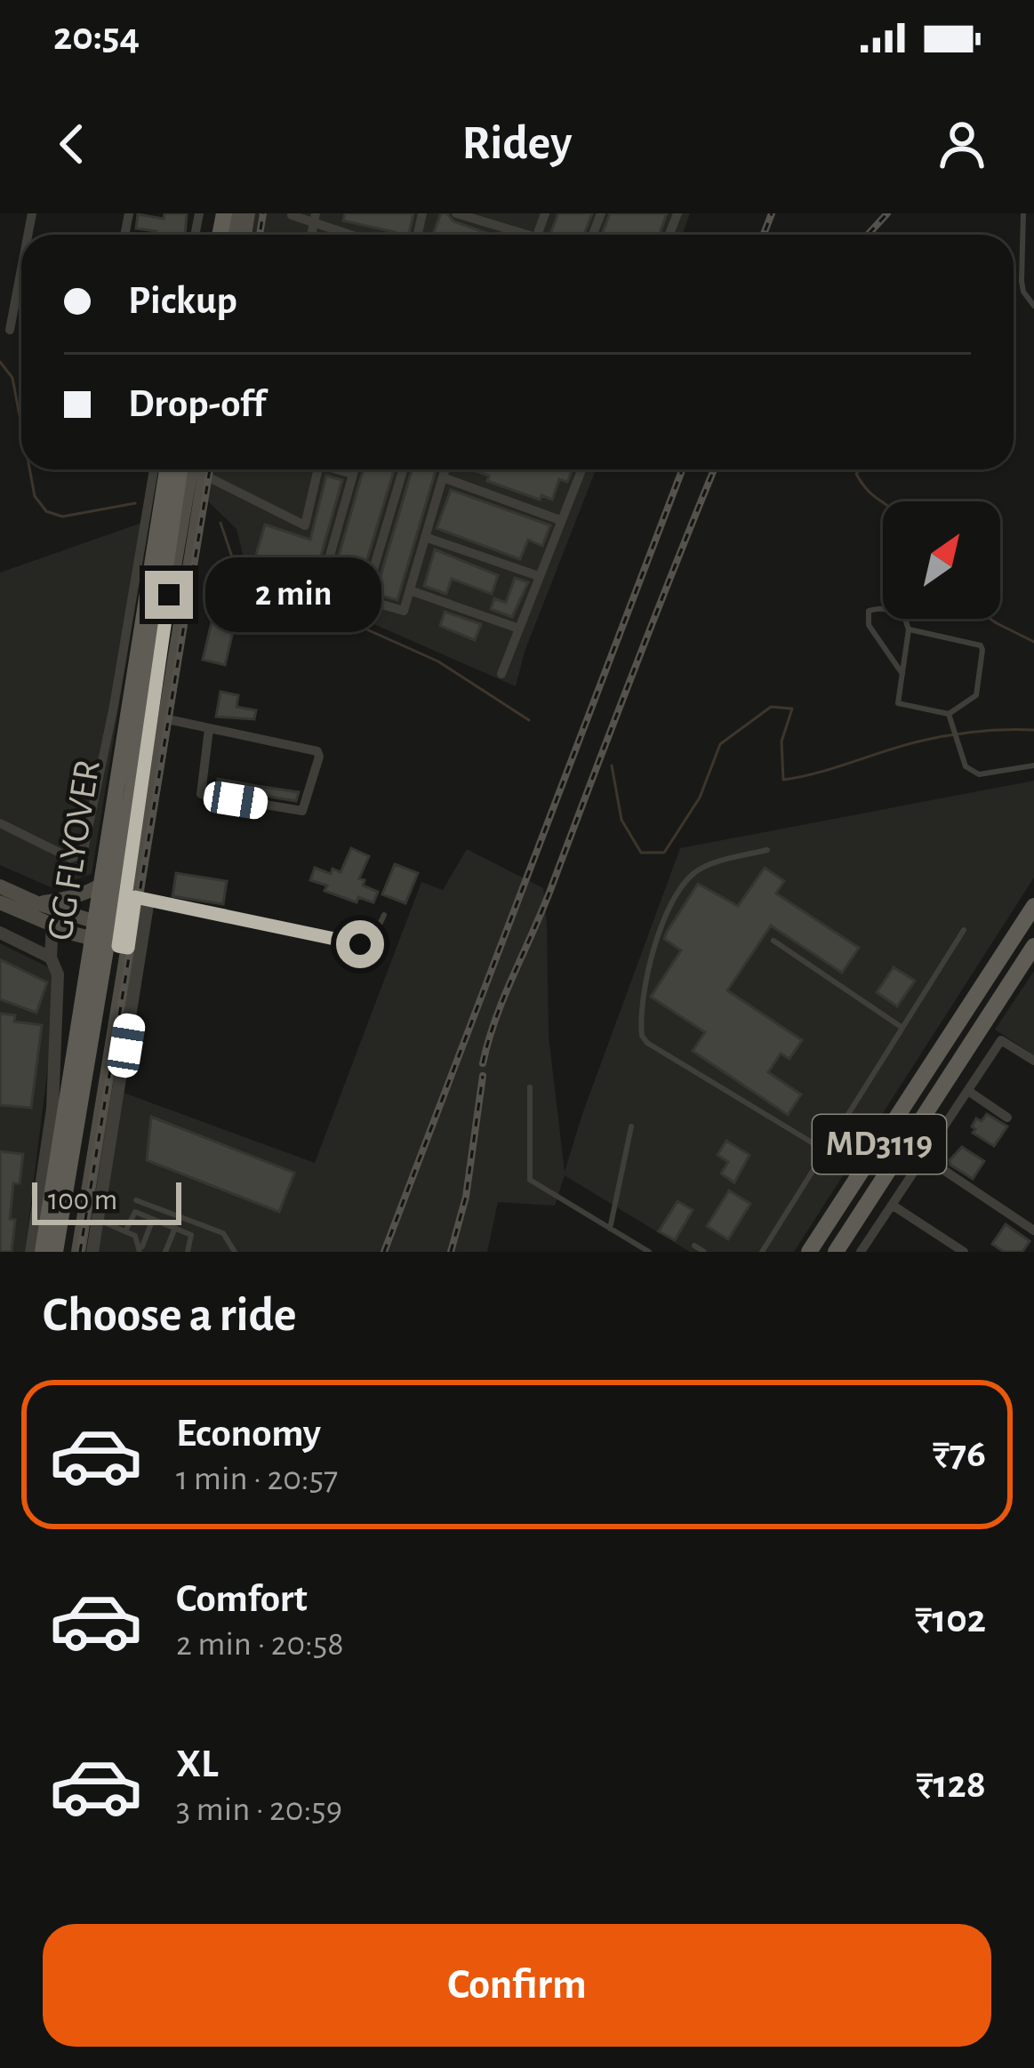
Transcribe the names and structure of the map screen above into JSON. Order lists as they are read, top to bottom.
{
  "streets": {
    "main road": ["GG FLYOVER", "MD3119"]
  },
  "scale_bar": "100 m",
  "north": "top right",
  "page": {
    "status": "20:54",
    "header": "Ridey",
    "banner": ["Pickup", "Drop-off"],
    "bubble": "2 min",
    "scale": "100 m",
    "heading": "Choose a ride",
    "list": [
      {
        "name": "Economy",
        "note": "1 min · 20:57",
        "value": "₹76"
      },
      {
        "name": "Comfort",
        "note": "2 min · 20:58",
        "value": "₹102"
      },
      {
        "name": "XL",
        "note": "3 min · 20:59",
        "value": "₹128"
      }
    ],
    "buttons": "Confirm"
  }
}
